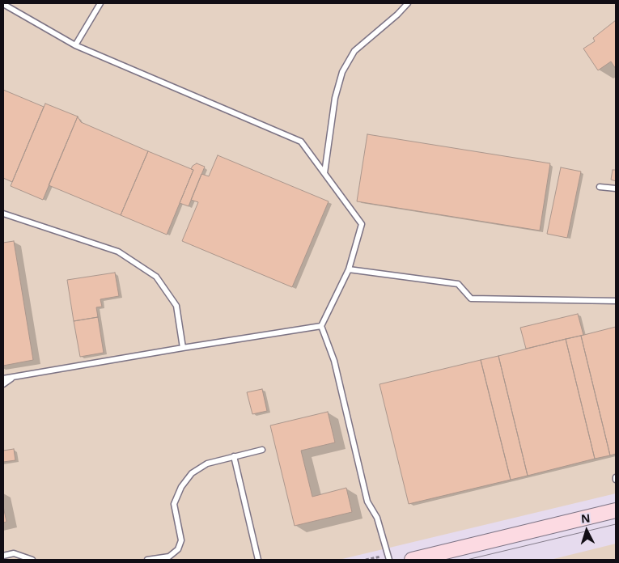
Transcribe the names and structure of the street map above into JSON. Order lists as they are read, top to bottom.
{
  "north": "top"
}
